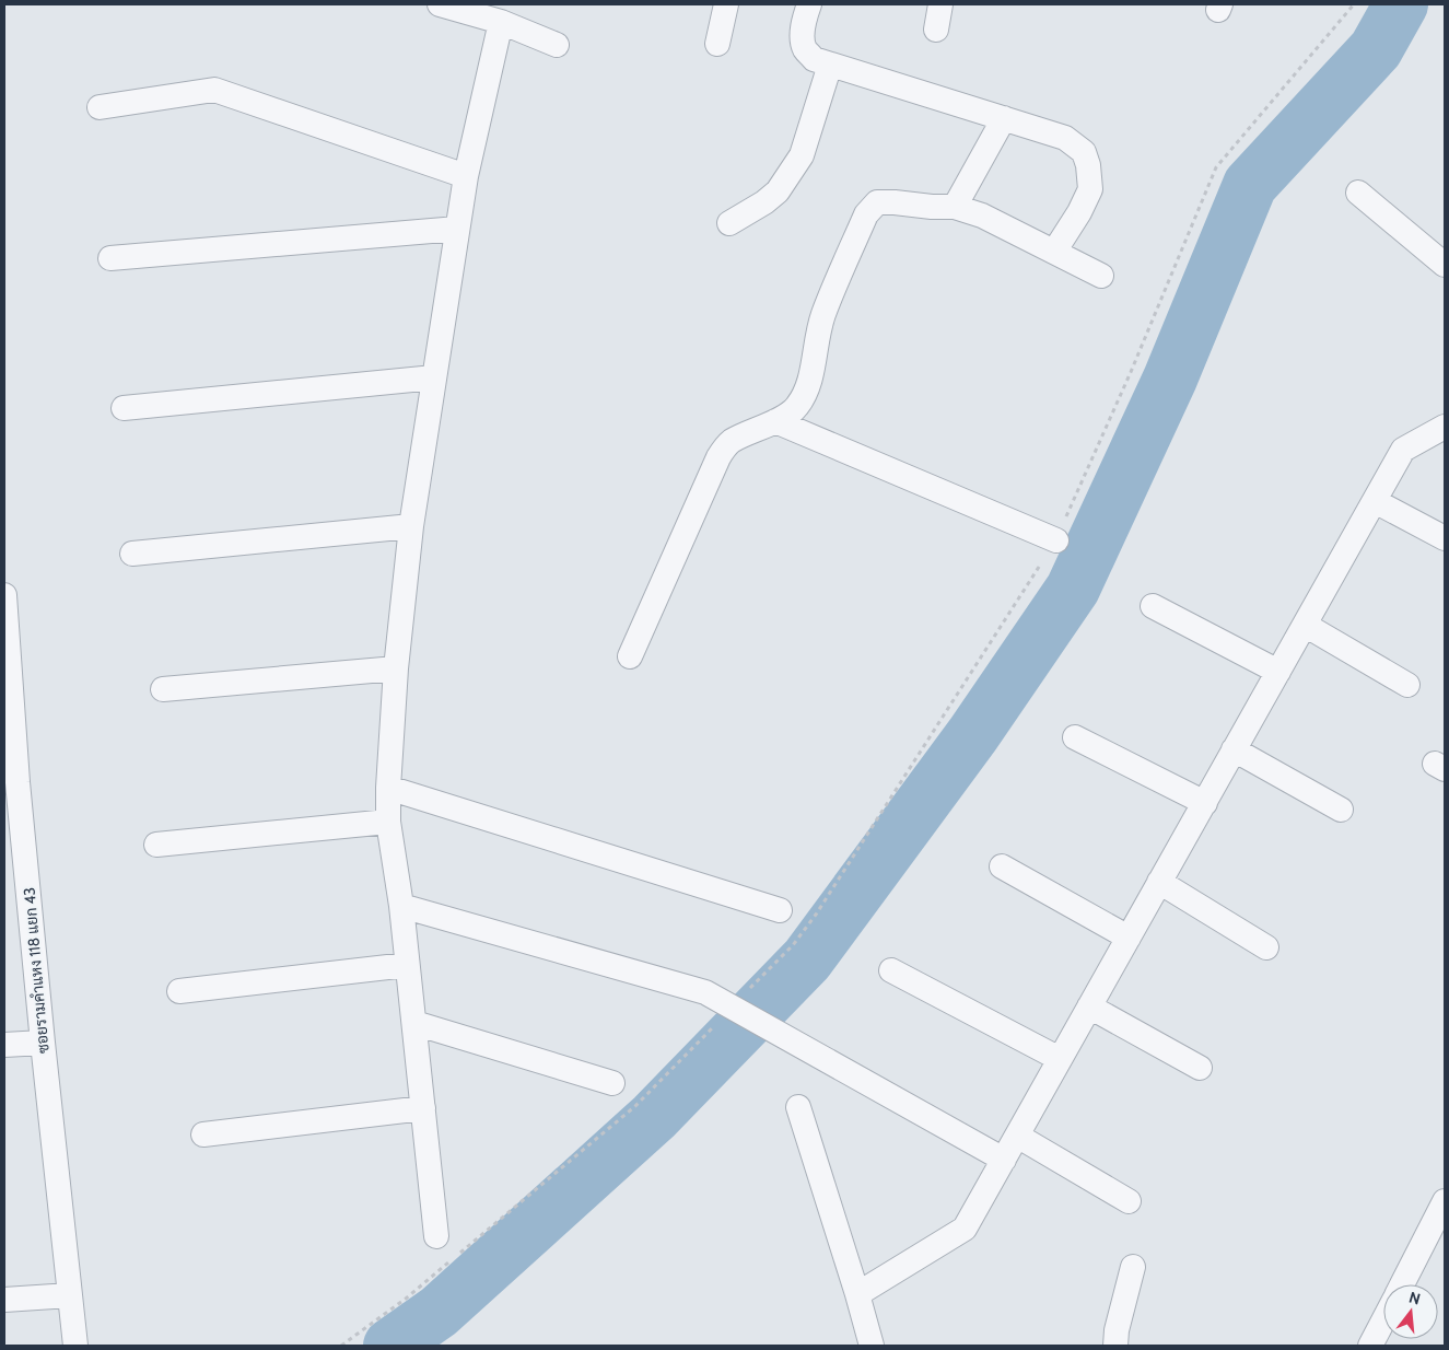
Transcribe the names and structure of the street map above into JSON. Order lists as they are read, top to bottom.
{
  "streets": {
    "street": ["ซอยรามคำแหง 118 แยก 43"]
  },
  "north": "top"
}
